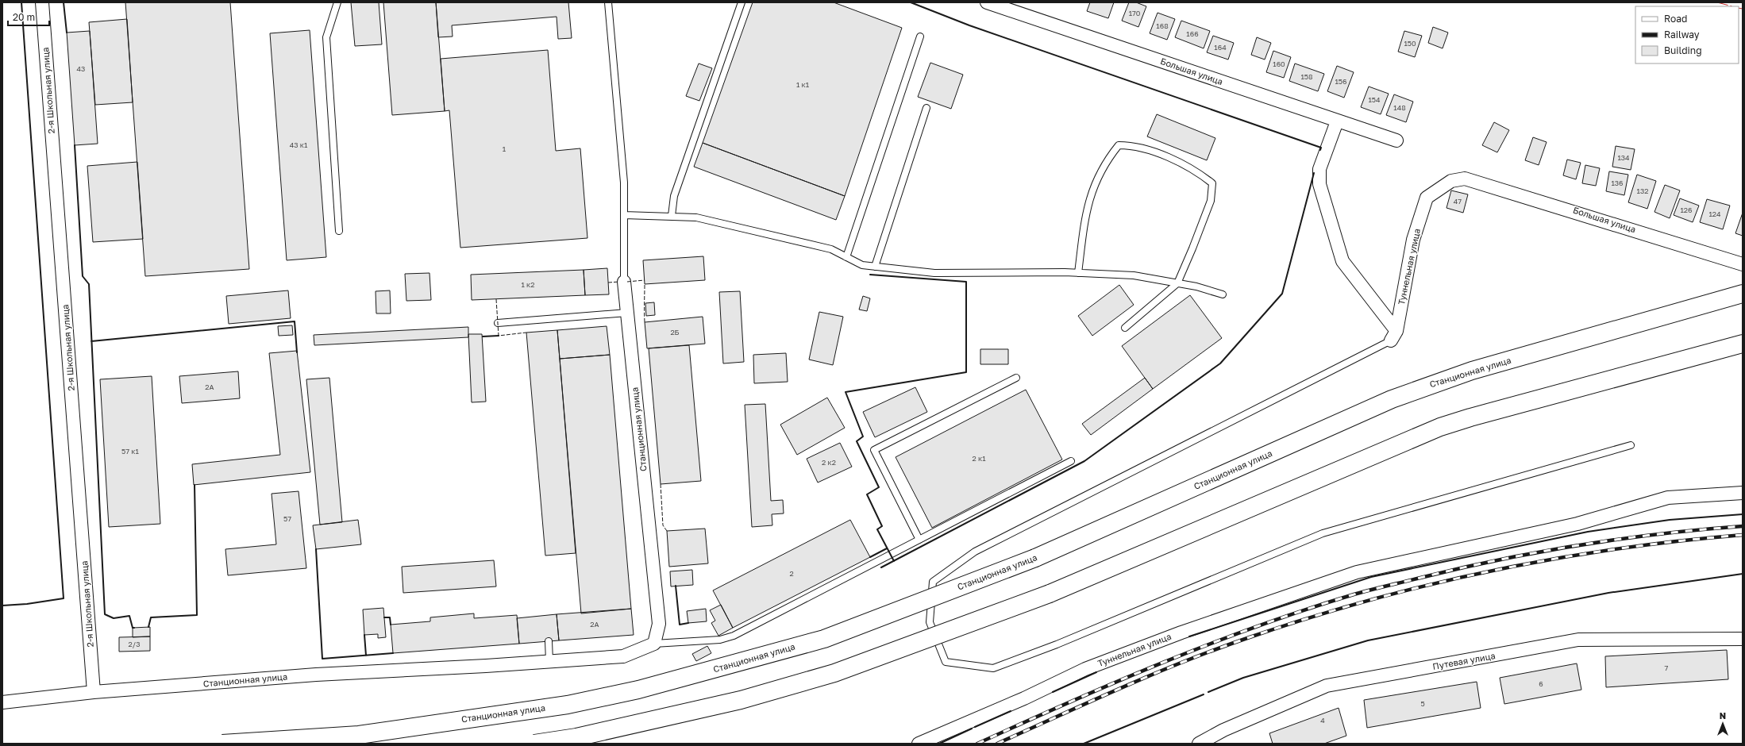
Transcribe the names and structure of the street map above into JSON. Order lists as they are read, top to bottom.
{
  "streets": {
    "main road": ["Станционная улица"],
    "street": [
      "Большая улица",
      "2-я Школьная улица",
      "Туннельная улица",
      "Путевая улица"
    ]
  },
  "crossings": [
    ["Большая улица", "Туннельная улица"],
    ["2-я Школьная улица", "Станционная улица"]
  ],
  "house_numbers": [
    "170",
    "168",
    "166",
    "150",
    "164",
    "160",
    "43",
    "158",
    "156",
    "1 к1",
    "154",
    "148",
    "43 к1",
    "1",
    "134",
    "136",
    "132",
    "47",
    "126",
    "124",
    "1 к2",
    "2Б",
    "2А",
    "57 к1",
    "2 к1",
    "2 к2",
    "57",
    "2",
    "2А",
    "2/3",
    "7",
    "6",
    "5",
    "4"
  ],
  "legend": ["Road", "Railway", "Building"],
  "scale_bar": "20 m",
  "north": "top"
}
